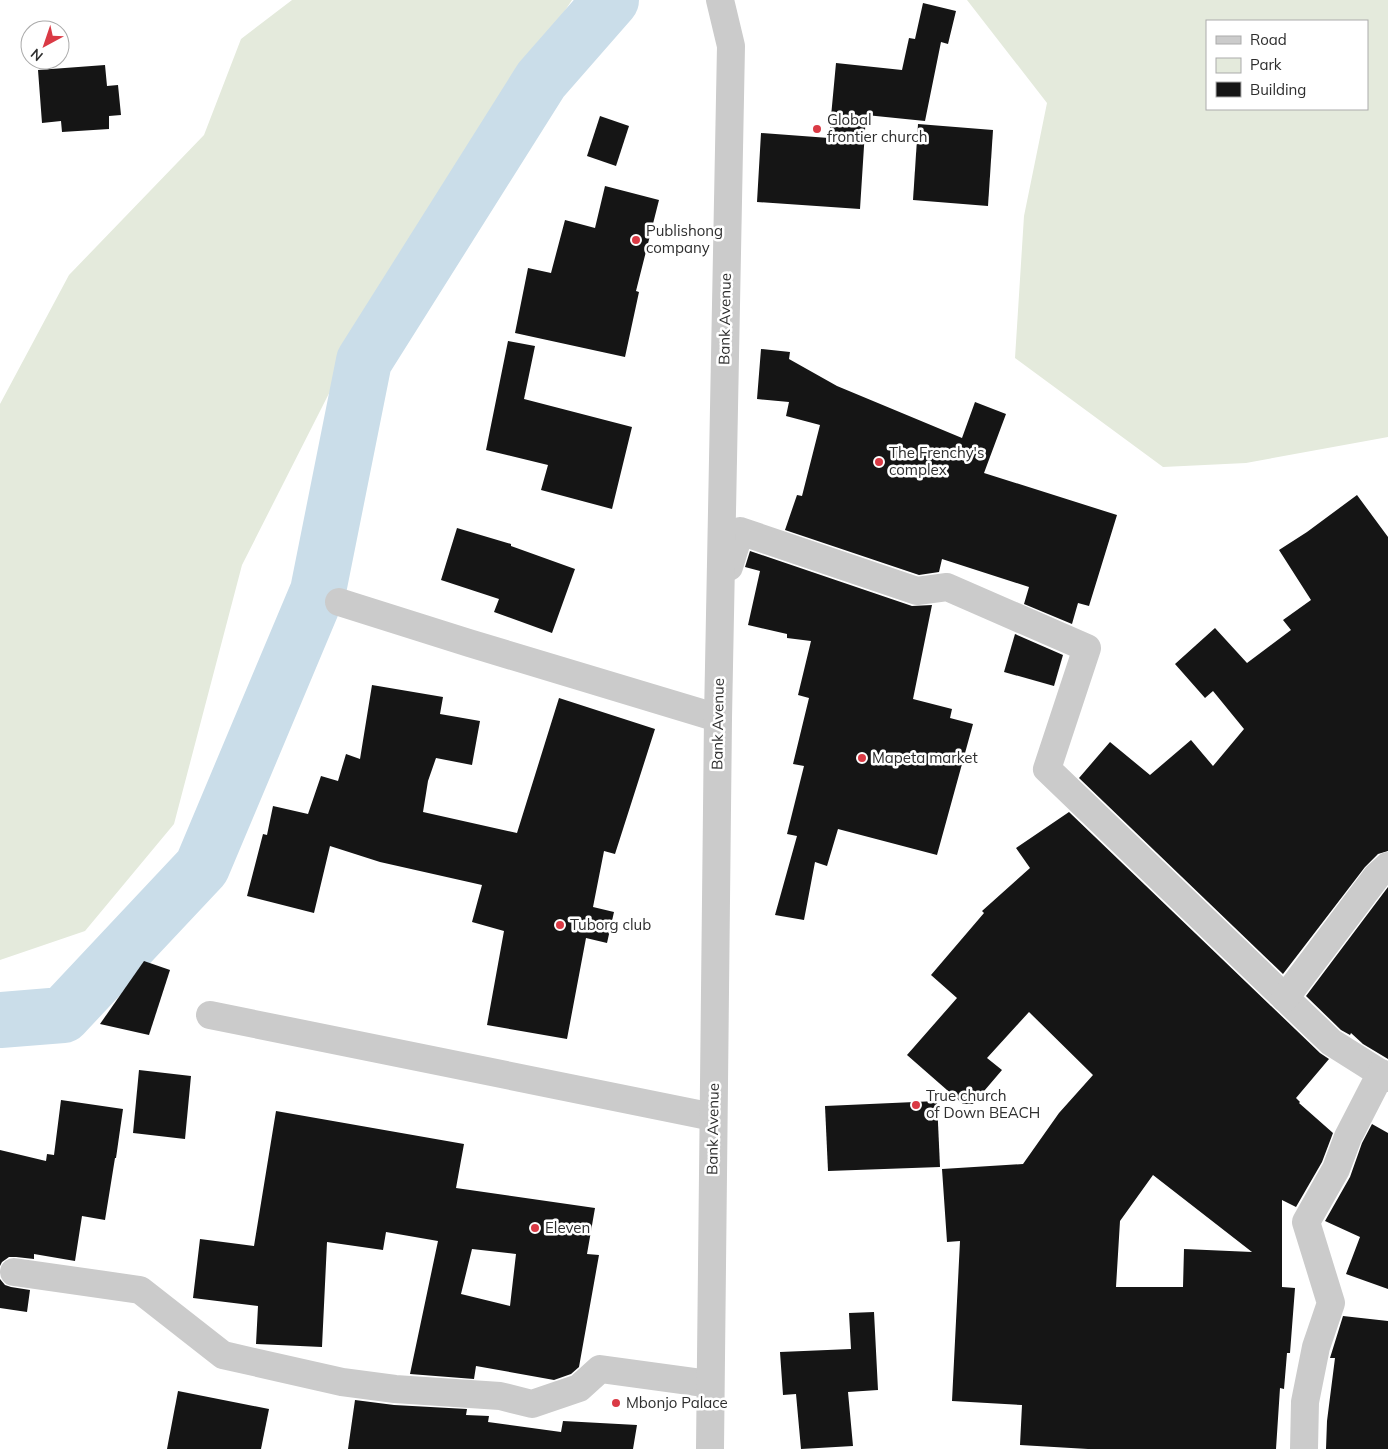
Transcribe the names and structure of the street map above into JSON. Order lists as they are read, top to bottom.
{
  "streets": {
    "street": ["Bank Avenue"]
  },
  "places": [
    "Global frontier church",
    "Publishong company",
    "The Frenchy's complex",
    "Mapeta market",
    "Tuborg club",
    "True church of Down BEACH",
    "Eleven",
    "Mbonjo Palace"
  ],
  "legend": ["Road", "Park", "Building"],
  "north": "bottom left"
}
